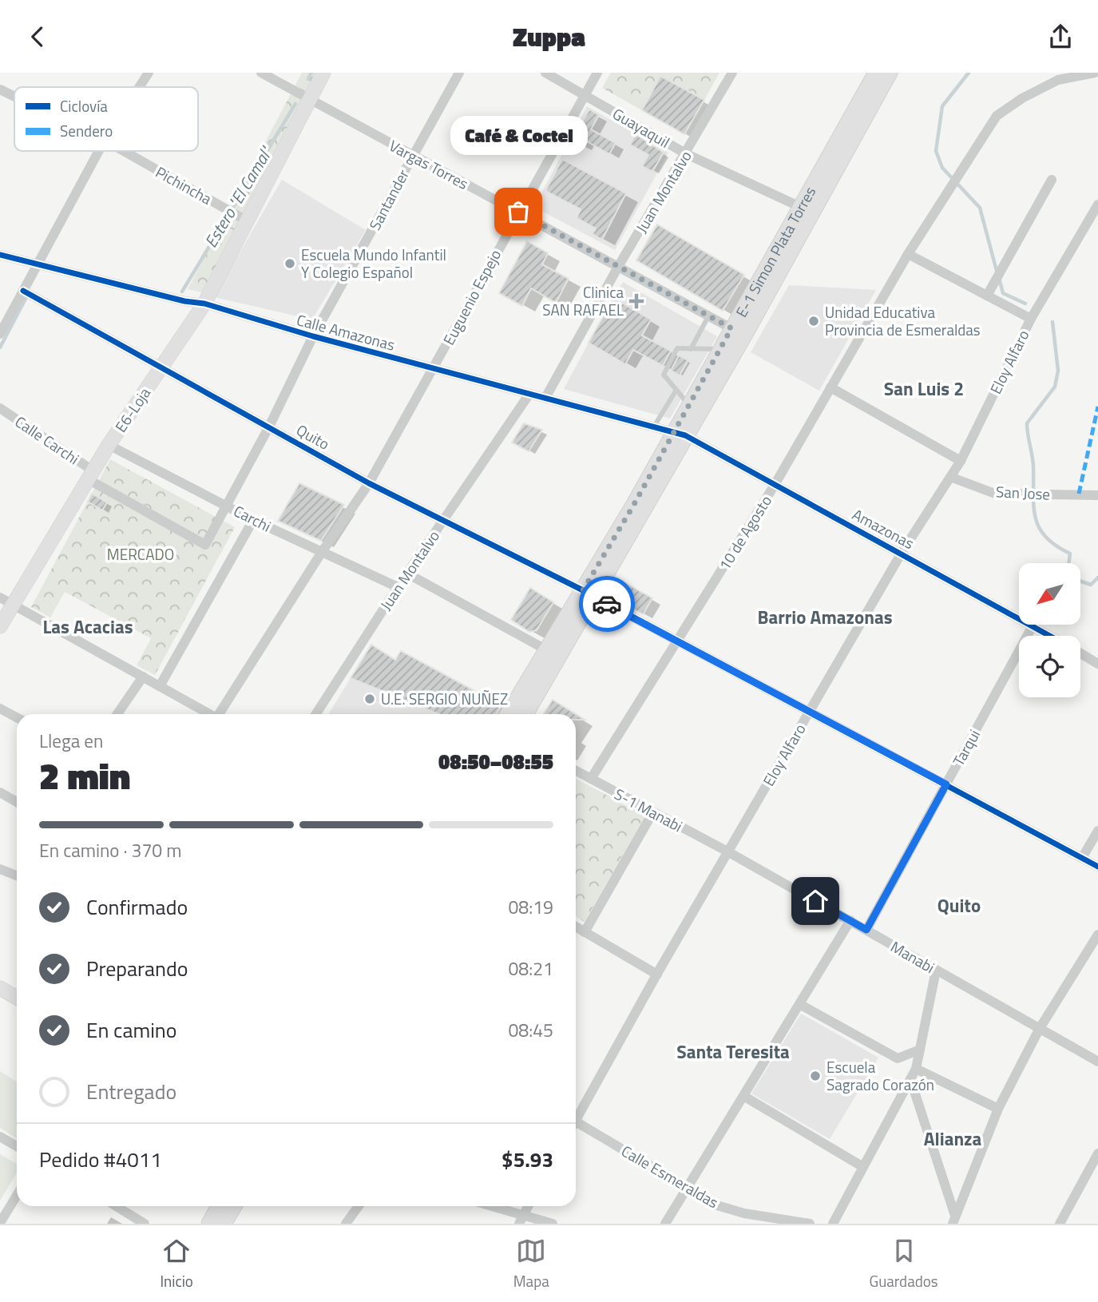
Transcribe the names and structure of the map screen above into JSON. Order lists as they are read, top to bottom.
{
  "streets": {
    "highway": ["E-1 Simon Plata Torres"],
    "main road": ["E6-Loja"],
    "street": [
      "Guayaquil",
      "Vargas Torres",
      "Pichincha",
      "Juan Montalvo",
      "Santander",
      "Euguenio Espejo",
      "Calle Amazonas",
      "Eloy Alfaro",
      "Quito",
      "Calle Carchi",
      "San Jose",
      "Carchi",
      "Amazonas",
      "10 de Agosto",
      "Tarqui",
      "S-1 Manabi",
      "Manabi",
      "Calle Esmeraldas"
    ]
  },
  "crossings": [
    ["Guayaquil", "Juan Montalvo"],
    ["Guayaquil", "E-1 Simon Plata Torres"],
    ["Guayaquil", "Euguenio Espejo"],
    ["Vargas Torres", "Juan Montalvo"],
    ["Vargas Torres", "Santander"],
    ["Vargas Torres", "E-1 Simon Plata Torres"],
    ["Vargas Torres", "Euguenio Espejo"],
    ["Vargas Torres", "E6-Loja"],
    ["Pichincha", "E6-Loja"],
    ["Juan Montalvo", "Calle Amazonas"],
    ["Juan Montalvo", "Quito"],
    ["Juan Montalvo", "Carchi"],
    ["Santander", "Calle Amazonas"],
    ["Santander", "Quito"],
    ["Santander", "Calle Carchi"],
    ["Santander", "Carchi"],
    ["E-1 Simon Plata Torres", "Calle Amazonas"],
    ["E-1 Simon Plata Torres", "Amazonas"],
    ["Euguenio Espejo", "Calle Amazonas"],
    ["Euguenio Espejo", "Quito"],
    ["Euguenio Espejo", "Carchi"],
    ["Calle Amazonas", "E6-Loja"],
    ["Calle Amazonas", "Amazonas"],
    ["Eloy Alfaro", "Quito"],
    ["Eloy Alfaro", "San Jose"],
    ["Eloy Alfaro", "Amazonas"],
    ["Eloy Alfaro", "S-1 Manabi"],
    ["Eloy Alfaro", "Manabi"],
    ["E6-Loja", "Quito"],
    ["E6-Loja", "Calle Carchi"],
    ["E6-Loja", "Carchi"],
    ["Quito", "10 de Agosto"],
    ["Quito", "Tarqui"],
    ["Calle Carchi", "Carchi"],
    ["Amazonas", "10 de Agosto"],
    ["Amazonas", "Tarqui"],
    ["10 de Agosto", "S-1 Manabi"],
    ["Tarqui", "Manabi"],
    ["S-1 Manabi", "Manabi"]
  ],
  "districts": [
    "San Luis 2",
    "Barrio Amazonas",
    "Las Acacias",
    "Quito",
    "Santa Teresita",
    "Alianza"
  ],
  "water": ["Estero \"El Camal\""],
  "parks": ["MERCADO"],
  "places": {
    "other": [
      "Café & Coctel",
      "Escuela Mundo Infantil Y Colegio Español",
      "Unidad Educativa Provincia de Esmeraldas",
      "U.E. SERGIO NUÑEZ",
      "Escuela Sagrado Corazón"
    ],
    "health": ["Clinica SAN RAFAEL"]
  },
  "legend": ["Ciclovía", "Sendero"],
  "north": "bottom left",
  "page": {
    "header": "Zuppa",
    "bubble": "Café & Coctel",
    "heading": ["2 min", "Llega en", "08:50–08:55"],
    "panel": ["Pedido #4011", "$5.93"],
    "bar": "En camino · 370 m",
    "list": [
      ["Confirmado", "08:19"],
      ["Preparando", "08:21"],
      ["En camino", "08:45"],
      "Entregado"
    ],
    "tabs": ["Inicio", "Mapa", "Guardados"]
  }
}
